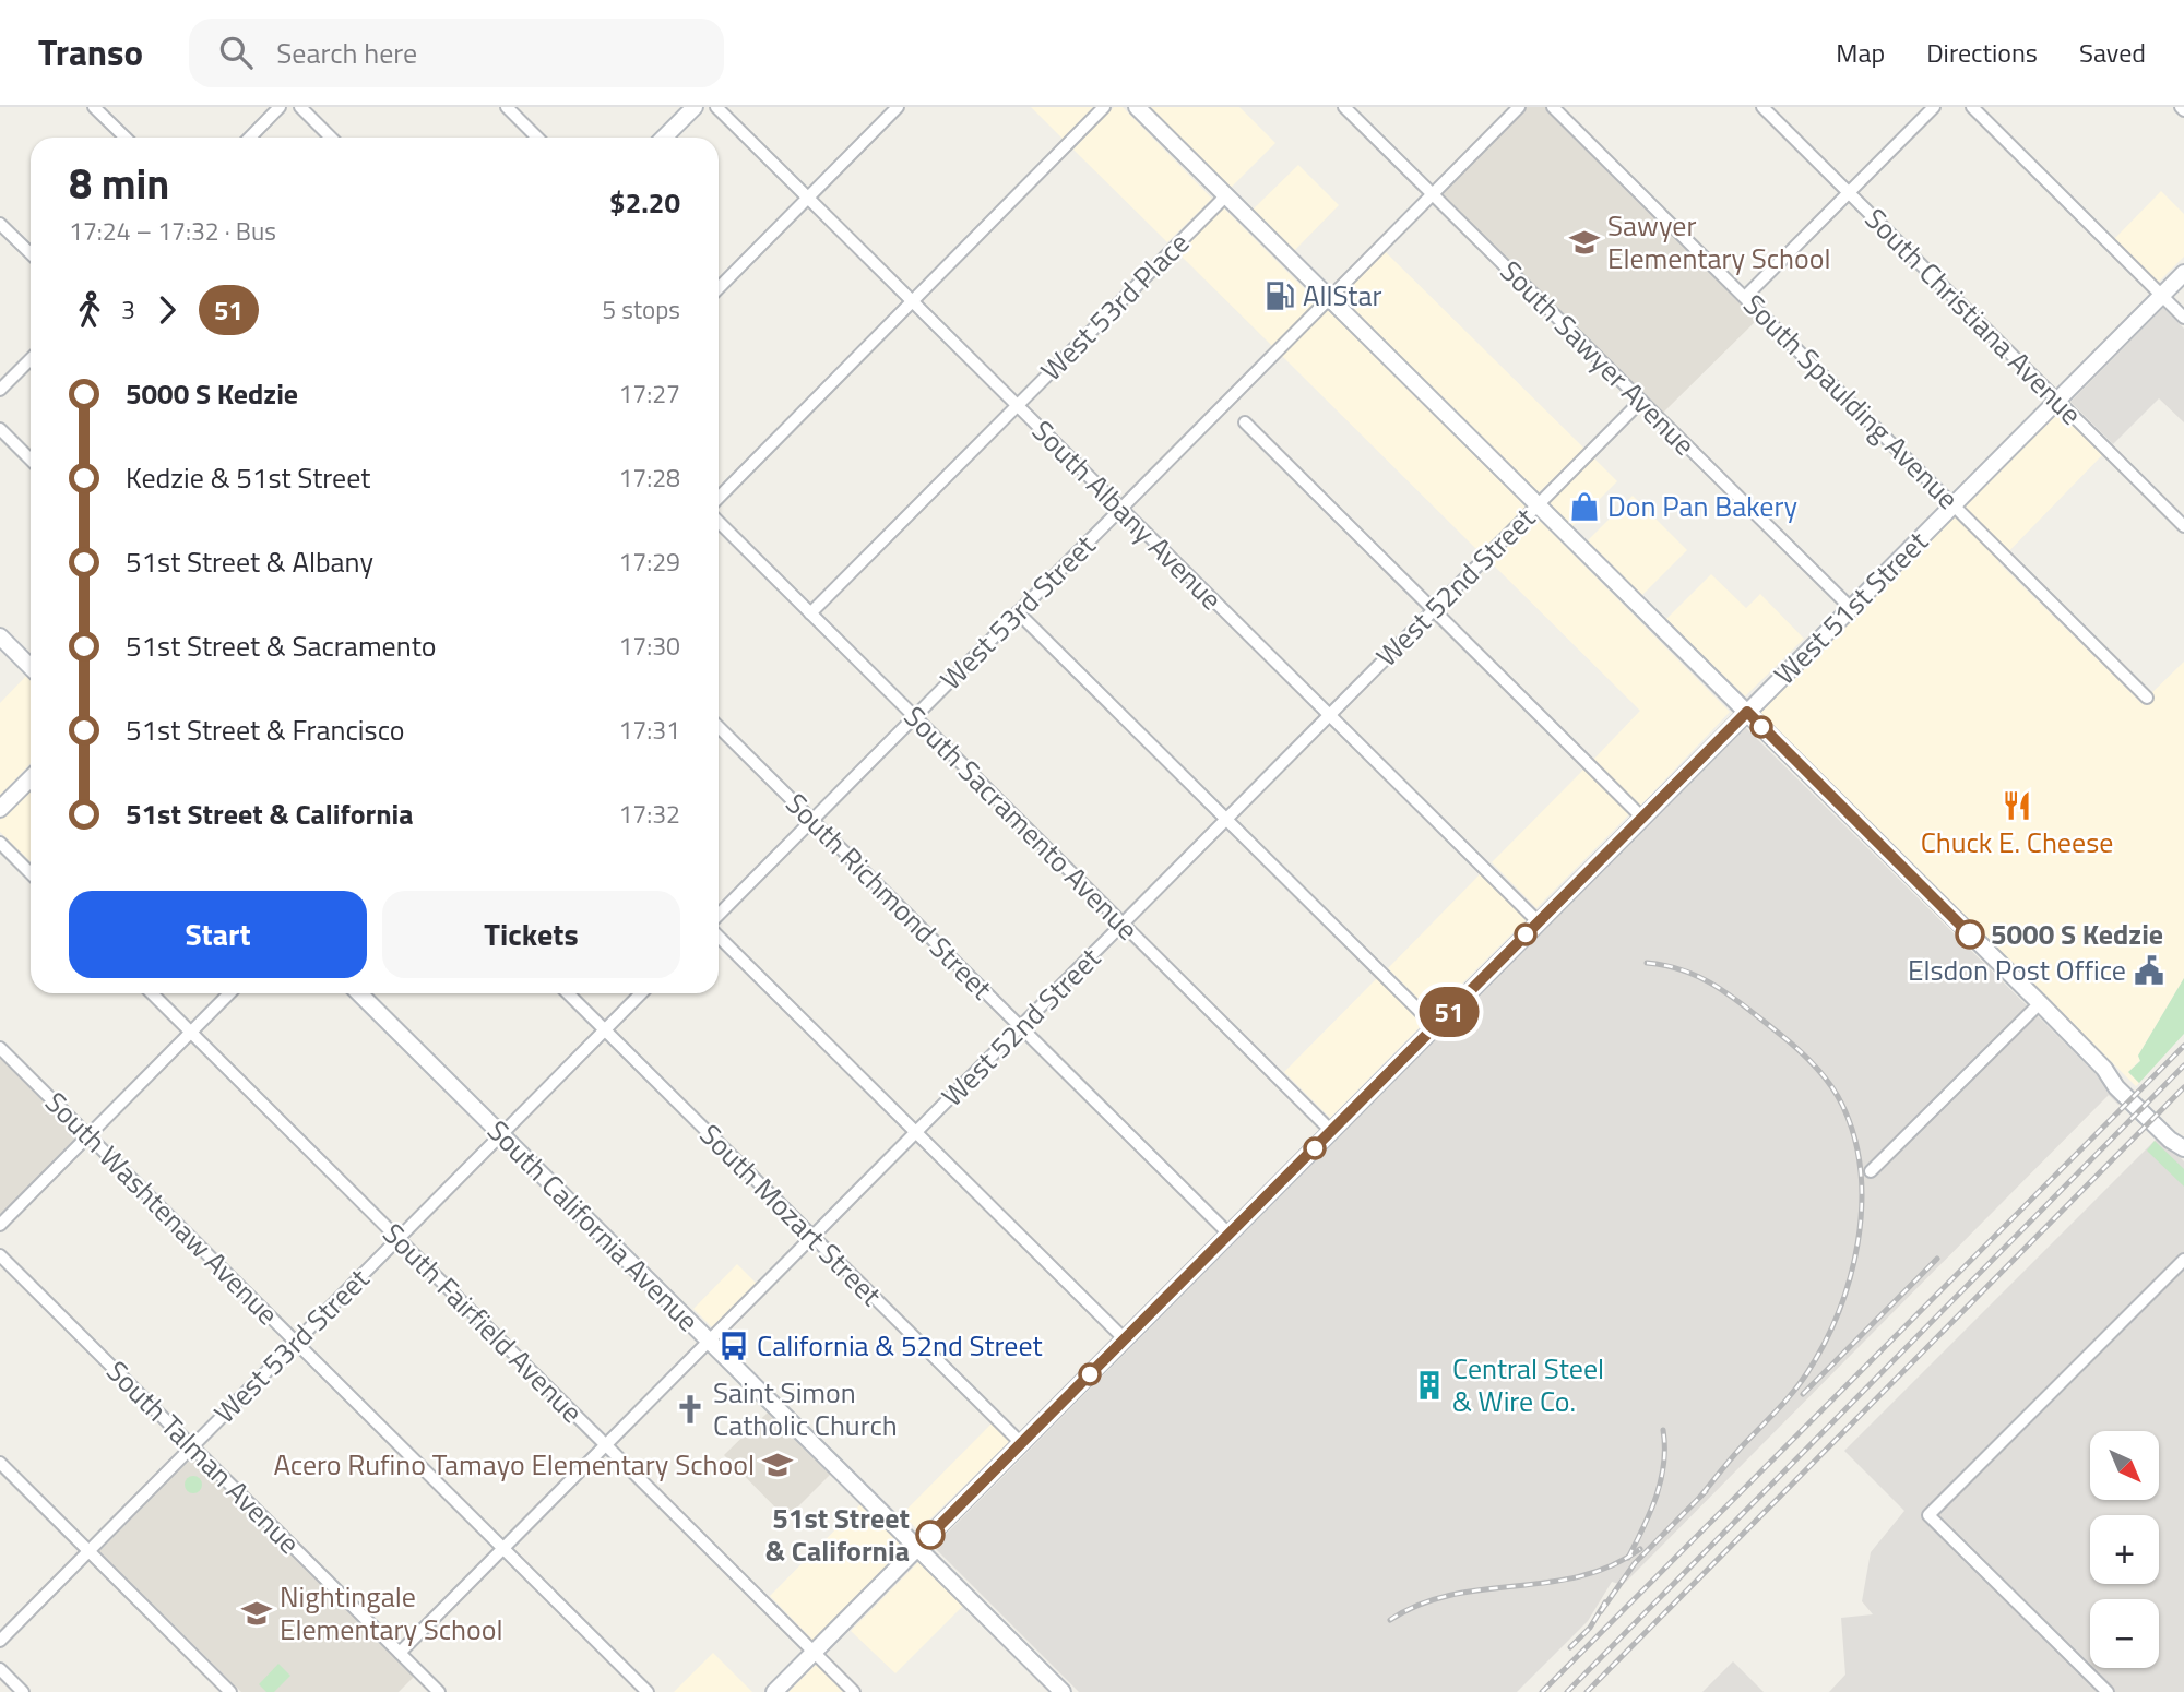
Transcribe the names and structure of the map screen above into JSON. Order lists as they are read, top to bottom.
{
  "streets": {
    "street": [
      "West 53rd Place",
      "South Christiana Avenue",
      "South Sawyer Avenue",
      "South Spaulding Avenue",
      "South Albany Avenue",
      "West 52nd Street",
      "West 51st Street",
      "West 53rd Street",
      "South Sacramento Avenue",
      "South Richmond Street",
      "South Washtenaw Avenue",
      "South Mozart Street",
      "South California Avenue",
      "South Fairfield Avenue",
      "South Talman Avenue"
    ]
  },
  "crossings": [
    ["West 53rd Place", "South Albany Avenue"],
    ["West 53rd Place", "South Sacramento Avenue"],
    ["South Christiana Avenue", "West 51st Street"],
    ["South Sawyer Avenue", "West 52nd Street"],
    ["South Sawyer Avenue", "West 51st Street"],
    ["South Sawyer Avenue", "West 53rd Street"],
    ["South Spaulding Avenue", "West 51st Street"],
    ["South Albany Avenue", "West 52nd Street"],
    ["South Albany Avenue", "West 51st Street"],
    ["South Albany Avenue", "West 53rd Street"],
    ["West 52nd Street", "South Sacramento Avenue"],
    ["West 52nd Street", "South Richmond Street"],
    ["West 52nd Street", "South Washtenaw Avenue"],
    ["West 52nd Street", "South Mozart Street"],
    ["West 52nd Street", "South California Avenue"],
    ["West 52nd Street", "South Fairfield Avenue"],
    ["West 52nd Street", "South Talman Avenue"],
    ["West 51st Street", "South Sacramento Avenue"],
    ["West 51st Street", "South Richmond Street"],
    ["West 51st Street", "South Mozart Street"],
    ["West 51st Street", "South California Avenue"],
    ["West 51st Street", "South Fairfield Avenue"],
    ["West 53rd Street", "South Sacramento Avenue"],
    ["West 53rd Street", "South Richmond Street"],
    ["West 53rd Street", "South Washtenaw Avenue"],
    ["West 53rd Street", "South Mozart Street"],
    ["West 53rd Street", "South California Avenue"],
    ["West 53rd Street", "South Fairfield Avenue"],
    ["West 53rd Street", "South Talman Avenue"]
  ],
  "places": {
    "school or university": ["Sawyer Elementary School", "Acero Rufino Tamayo Elementary School", "Nightingale Elementary School"],
    "fuel station": ["AllStar"],
    "shop": ["Don Pan Bakery"],
    "restaurant": ["Chuck E. Cheese"],
    "other": ["5000 S Kedzie", "51st Street & California"],
    "public building": ["Elsdon Post Office"],
    "bus stop": ["California & 52nd Street"],
    "building": ["Central Steel & Wire Co."],
    "church": ["Saint Simon Catholic Church"]
  },
  "lines": ["bus line 51"],
  "north": "bottom right",
  "page": {
    "header": "Transo",
    "search": "Search here",
    "nav": ["Map", "Directions", "Saved"],
    "on_map": "51",
    "heading": ["8 min", "17:24 – 17:32 · Bus", "$2.20"],
    "legs": ["3", "51", "5 stops"],
    "list": [
      {
        "name": "5000 S Kedzie",
        "value": "17:27"
      },
      {
        "name": "Kedzie & 51st Street",
        "value": "17:28"
      },
      {
        "name": "51st Street & Albany",
        "value": "17:29"
      },
      {
        "name": "51st Street & Sacramento",
        "value": "17:30"
      },
      {
        "name": "51st Street & Francisco",
        "value": "17:31"
      },
      {
        "name": "51st Street & California",
        "value": "17:32"
      }
    ],
    "buttons": ["Start", "Tickets"],
    "map_buttons": ["+", "−"]
  }
}
